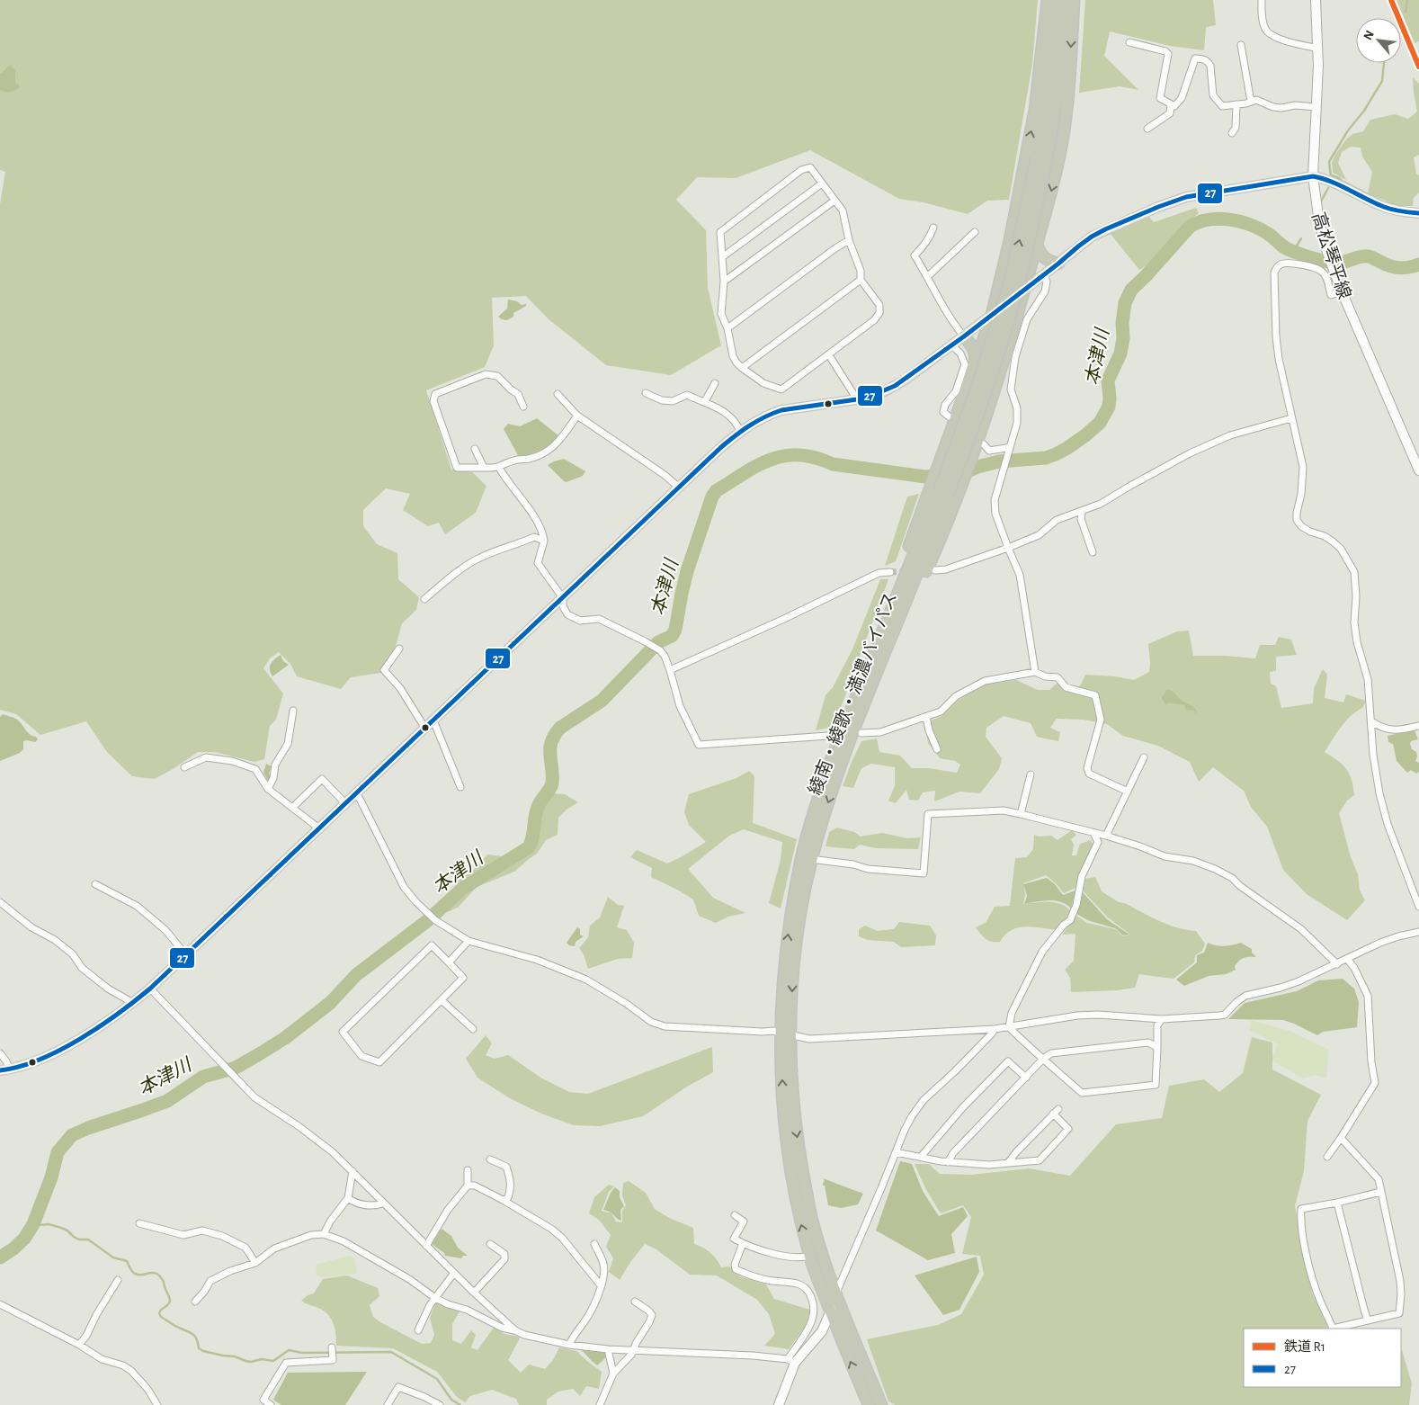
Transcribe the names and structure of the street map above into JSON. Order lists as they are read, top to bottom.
{
  "streets": {
    "highway": ["綾南・綾歌・満濃バイパス"],
    "main road": ["高松琴平線"]
  },
  "water": ["本津川"],
  "lines": ["rail line R1", "transit line 27"],
  "legend": ["鉄道 R1", "27"],
  "north": "top left"
}
